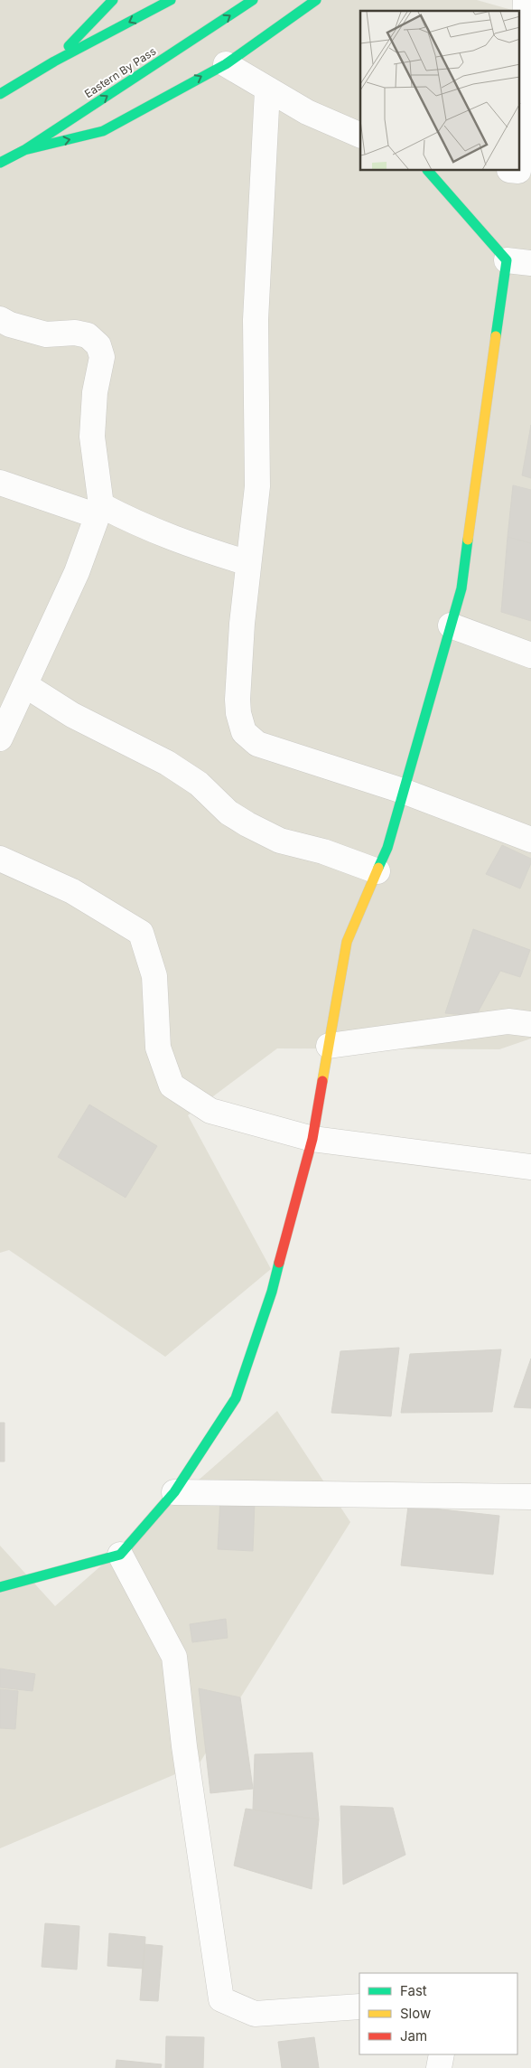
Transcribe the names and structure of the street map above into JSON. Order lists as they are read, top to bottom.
{
  "streets": {
    "street": ["Eastern By Pass"]
  },
  "legend": ["Fast", "Slow", "Jam"]
}
